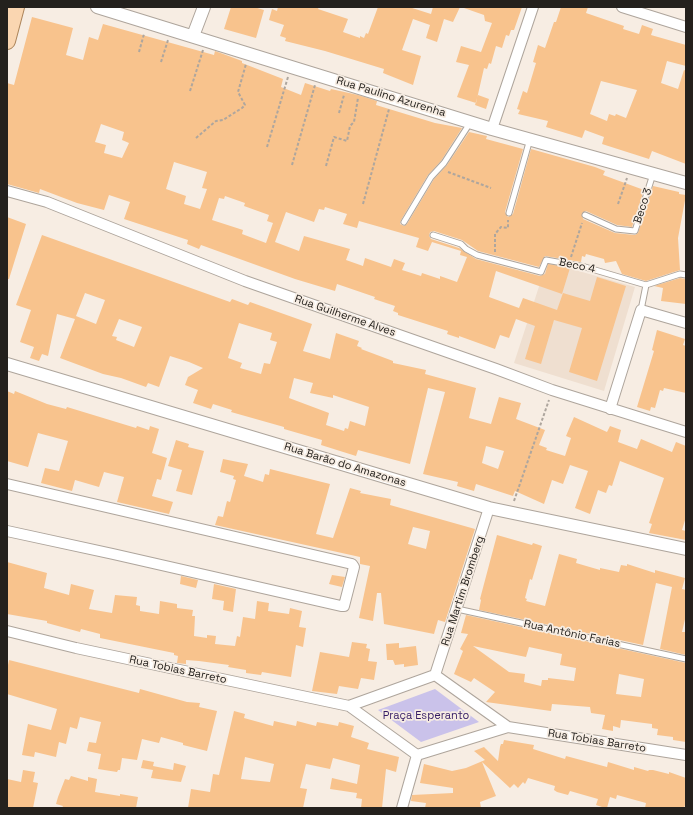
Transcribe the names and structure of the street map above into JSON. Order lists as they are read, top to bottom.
{
  "streets": {
    "street": [
      "Rua Paulino Azurenha",
      "Rua Guilherme Alves",
      "Rua Barão do Amazonas",
      "Rua Martim Bromberg",
      "Rua Tobias Barreto"
    ],
    "lane": ["Beco 3", "Beco 4", "Rua Antônio Farias"]
  },
  "crossings": [
    ["Rua Paulino Azurenha", "Beco 3"],
    ["Rua Barão do Amazonas", "Rua Martim Bromberg"],
    ["Rua Martim Bromberg", "Rua Antônio Farias"],
    ["Rua Martim Bromberg", "Rua Tobias Barreto"]
  ],
  "parks": ["Praça Esperanto"]
}
